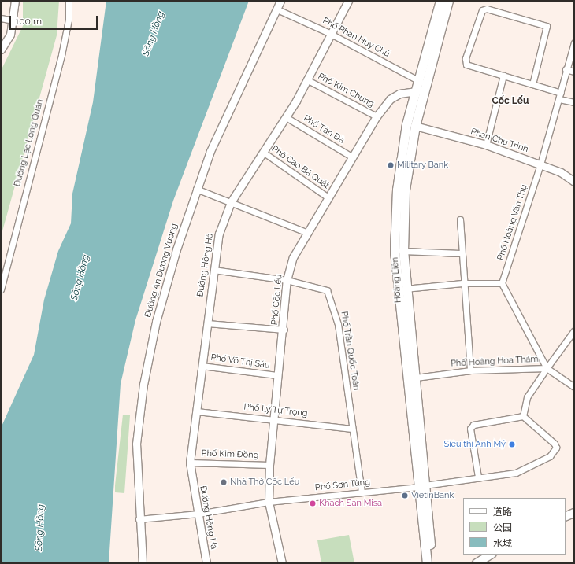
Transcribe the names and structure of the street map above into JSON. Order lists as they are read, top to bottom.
{
  "streets": {
    "main road": ["Hoàng Liên"],
    "street": [
      "Phố Phan Huy Chú",
      "Phố Kim Chung",
      "Phố Tản Đà",
      "Phan Chu Trinh",
      "Đường Lạc Long Quân",
      "Phố Cao Bá Quát",
      "Phố Hoàng Văn Thụ",
      "Đường Hồng Hà",
      "Đường An Dương Vương",
      "Phố Cốc Lếu",
      "Phố Trần Quốc Toản",
      "Phố Võ Thị Sáu",
      "Phố Hoàng Hoa Thám",
      "Phố Lý Tự Trọng",
      "Phố Kim Đồng",
      "Phố Sơn Tùng"
    ]
  },
  "crossings": [
    ["Phố Phan Huy Chú", "Đường Hồng Hà"],
    ["Phố Phan Huy Chú", "Đường An Dương Vương"],
    ["Phố Phan Huy Chú", "Hoàng Liên"],
    ["Phố Phan Huy Chú", "Phố Cốc Lếu"],
    ["Phố Kim Chung", "Đường Hồng Hà"],
    ["Phố Kim Chung", "Phố Cốc Lếu"],
    ["Phố Tản Đà", "Đường Hồng Hà"],
    ["Phố Tản Đà", "Phố Cốc Lếu"],
    ["Phan Chu Trinh", "Phố Hoàng Văn Thụ"],
    ["Phan Chu Trinh", "Hoàng Liên"],
    ["Phố Cao Bá Quát", "Đường Hồng Hà"],
    ["Phố Cao Bá Quát", "Phố Cốc Lếu"],
    ["Đường Hồng Hà", "Phố Trần Quốc Toản"],
    ["Đường Hồng Hà", "Phố Võ Thị Sáu"],
    ["Đường Hồng Hà", "Phố Lý Tự Trọng"],
    ["Đường Hồng Hà", "Phố Kim Đồng"],
    ["Đường Hồng Hà", "Phố Sơn Tùng"],
    ["Đường An Dương Vương", "Phố Sơn Tùng"],
    ["Hoàng Liên", "Phố Cốc Lếu"],
    ["Hoàng Liên", "Phố Hoàng Hoa Thám"],
    ["Hoàng Liên", "Phố Sơn Tùng"],
    ["Phố Cốc Lếu", "Phố Trần Quốc Toản"],
    ["Phố Cốc Lếu", "Phố Võ Thị Sáu"],
    ["Phố Cốc Lếu", "Phố Lý Tự Trọng"],
    ["Phố Cốc Lếu", "Phố Kim Đồng"],
    ["Phố Cốc Lếu", "Phố Sơn Tùng"],
    ["Phố Trần Quốc Toản", "Phố Lý Tự Trọng"],
    ["Phố Trần Quốc Toản", "Phố Sơn Tùng"]
  ],
  "districts": ["Cốc Lếu"],
  "water": ["Sông Hồng"],
  "places": [
    "Military Bank",
    "Siêu thị Anh Mỹ",
    "Nhà Thờ Cốc Lếu",
    "VietinBank",
    "Khach San Misa"
  ],
  "legend": ["道路", "公园", "水域"],
  "scale_bar": "100 m"
}
